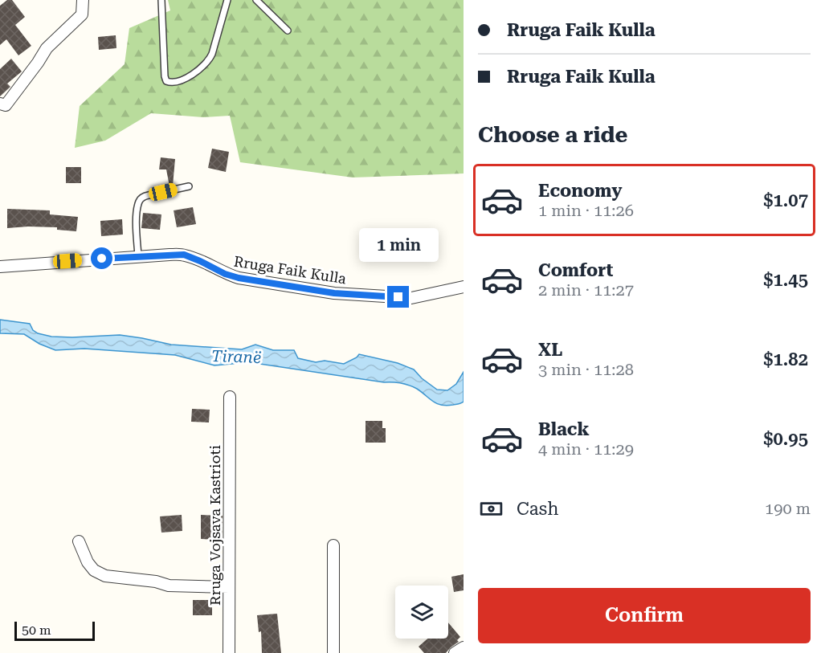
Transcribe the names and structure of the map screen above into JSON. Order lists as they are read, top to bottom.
{
  "streets": {
    "street": ["Rruga Faik Kulla", "Rruga Vojsava Kastrioti"]
  },
  "water": ["Tiranë"],
  "scale_bar": "50 m",
  "page": {
    "banner": ["Rruga Faik Kulla", "Rruga Faik Kulla"],
    "heading": "Choose a ride",
    "list": [
      {
        "name": "Economy",
        "note": "1 min · 11:26",
        "value": "$1.07"
      },
      {
        "name": "Comfort",
        "note": "2 min · 11:27",
        "value": "$1.45"
      },
      {
        "name": "XL",
        "note": "3 min · 11:28",
        "value": "$1.82"
      },
      {
        "name": "Black",
        "note": "4 min · 11:29",
        "value": "$0.95"
      }
    ],
    "bubble": "1 min",
    "pay": ["Cash", "190 m"],
    "buttons": "Confirm",
    "scale": "50 m"
  }
}
